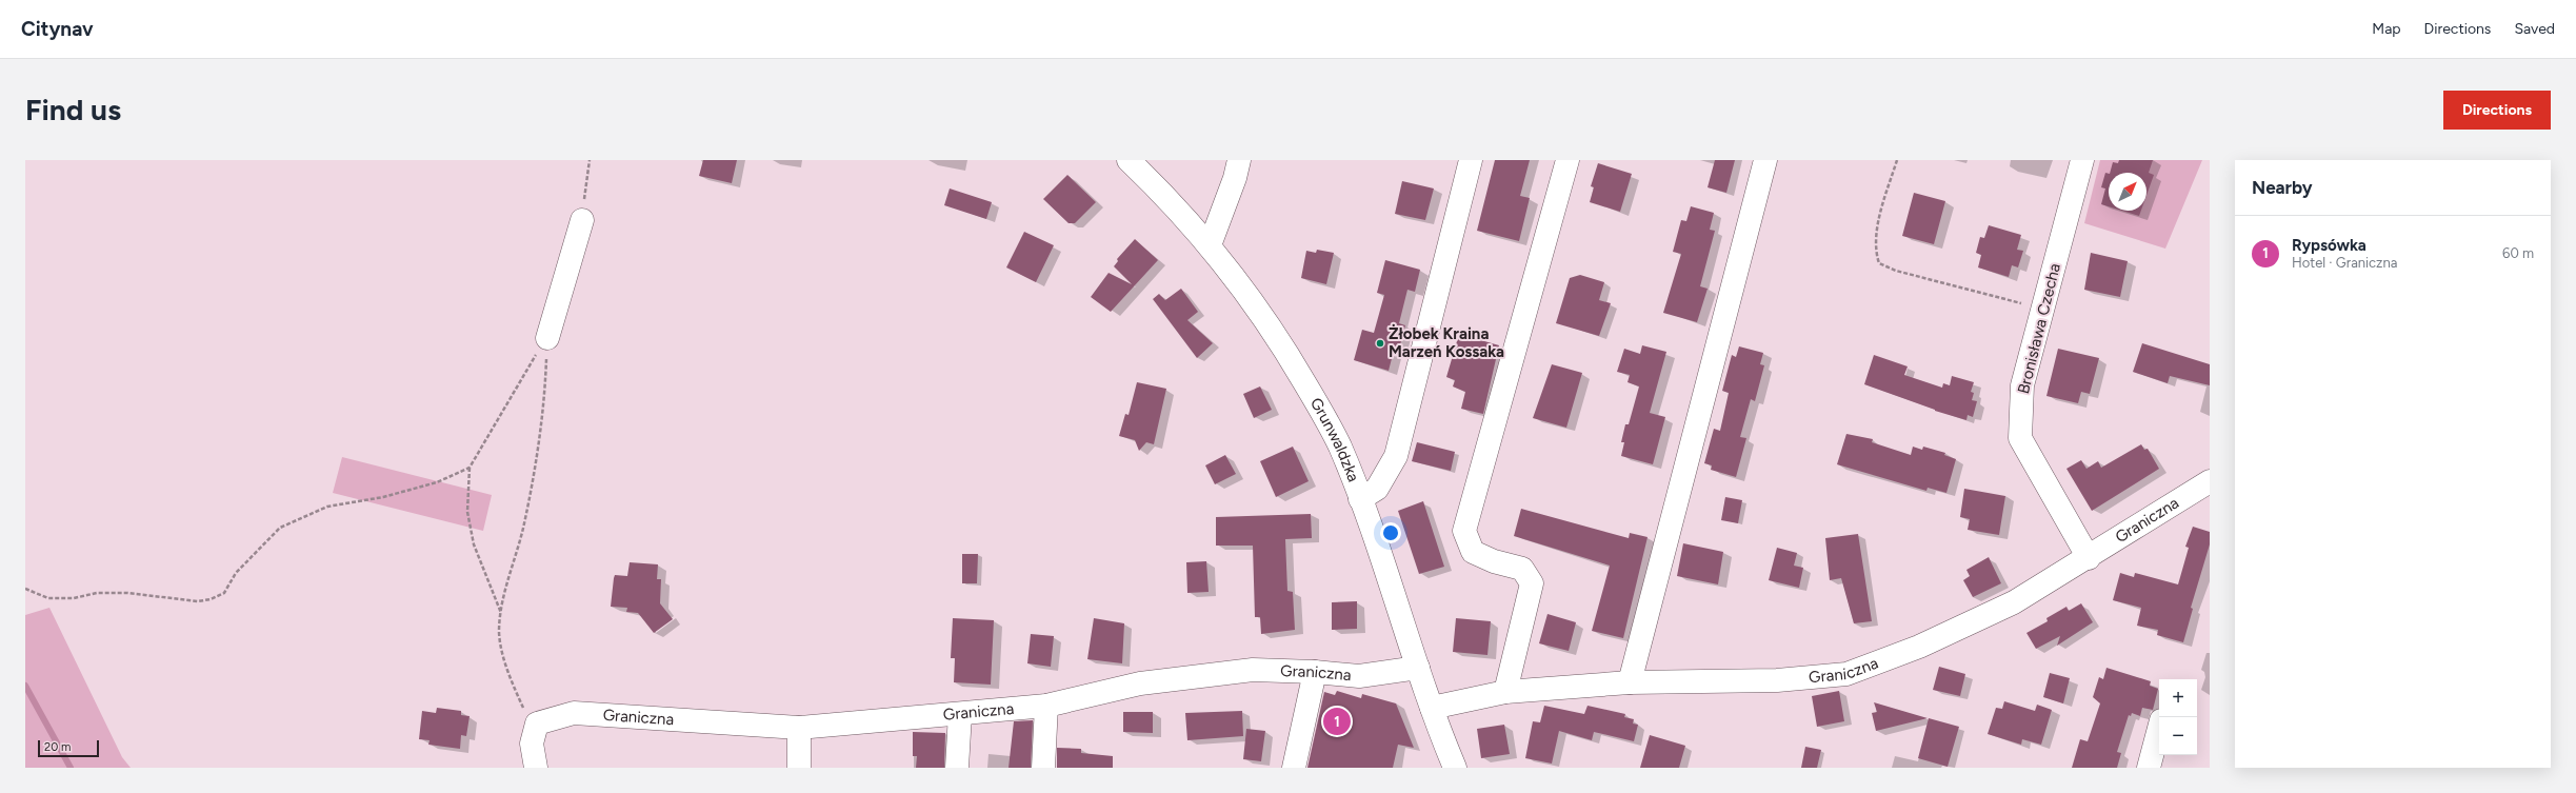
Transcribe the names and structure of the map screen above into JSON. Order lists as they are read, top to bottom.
{
  "streets": {
    "street": ["Bronisława Czecha", "Grunwaldzka", "Graniczna"]
  },
  "crossings": [
    ["Bronisława Czecha", "Graniczna"],
    ["Grunwaldzka", "Graniczna"]
  ],
  "places": ["Żłobek Kraina Marzeń Kossaka"],
  "scale_bar": "20 m",
  "north": "top right",
  "page": {
    "header": "Citynav",
    "nav": ["Map", "Directions", "Saved"],
    "buttons": "Directions",
    "title": "Find us",
    "heading": "Nearby",
    "list": [
      {
        "mark": "1",
        "name": "Rypsówka",
        "note": "Hotel · Graniczna",
        "value": "60 m"
      }
    ],
    "map_buttons": ["+", "−"],
    "pins": "1",
    "scale": "20 m"
  }
}
